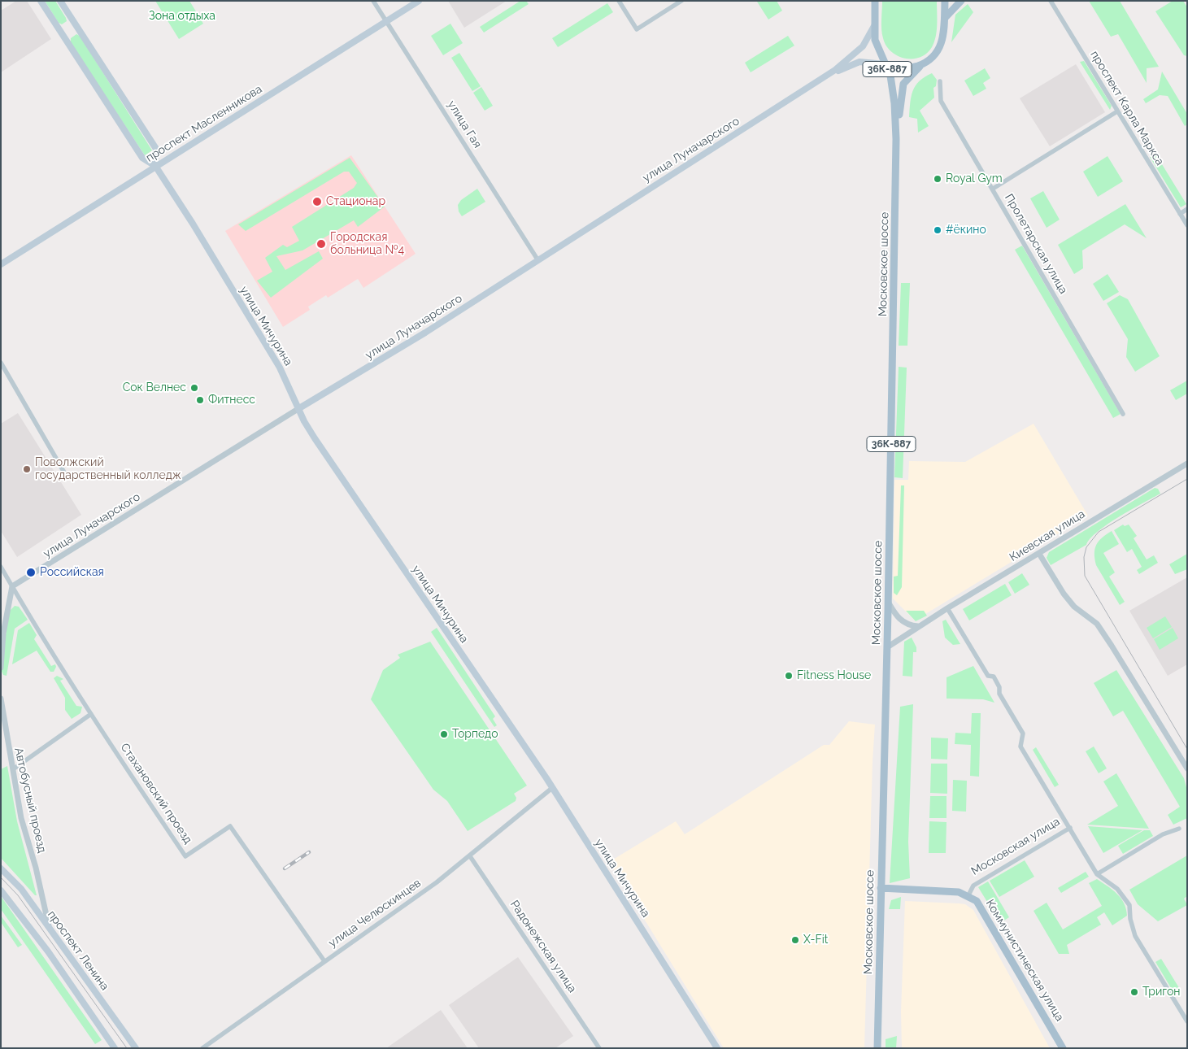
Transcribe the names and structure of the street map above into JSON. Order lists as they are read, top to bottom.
{
  "streets": {
    "main road": [
      "36К-887",
      "проспект Масленникова",
      "улица Луначарского",
      "Московское шоссе",
      "улица Мичурина",
      "проспект Ленина",
      "Коммунистическая улица"
    ],
    "street": [
      "проспект Карла Маркса",
      "улица Гая",
      "Пролетарская улица",
      "Киевская улица",
      "Стахановский проезд",
      "Автобусный проезд",
      "Московская улица",
      "улица Челюскинцев",
      "Радонежская улица"
    ]
  },
  "crossings": [
    ["проспект Масленникова", "улица Гая"],
    ["проспект Масленникова", "улица Мичурина"],
    ["улица Гая", "улица Луначарского"],
    ["улица Луначарского", "Московское шоссе"],
    ["улица Луначарского", "улица Мичурина"],
    ["улица Луначарского", "Стахановский проезд"],
    ["Московское шоссе", "Киевская улица"],
    ["Московское шоссе", "Коммунистическая улица"],
    ["улица Мичурина", "улица Челюскинцев"],
    ["Стахановский проезд", "улица Челюскинцев"],
    ["Автобусный проезд", "проспект Ленина"],
    ["Московская улица", "Коммунистическая улица"],
    ["улица Челюскинцев", "Радонежская улица"]
  ],
  "parks": ["Зона отдыха"],
  "places": [
    "Royal Gym",
    "Стационар",
    "#ёкино",
    "Городская больница №4",
    "Сок Велнес",
    "Фитнесс",
    "Поволжский государственный колледж",
    "Российская",
    "Fitness House",
    "Торпедо",
    "X-Fit",
    "Тригон"
  ]
}
